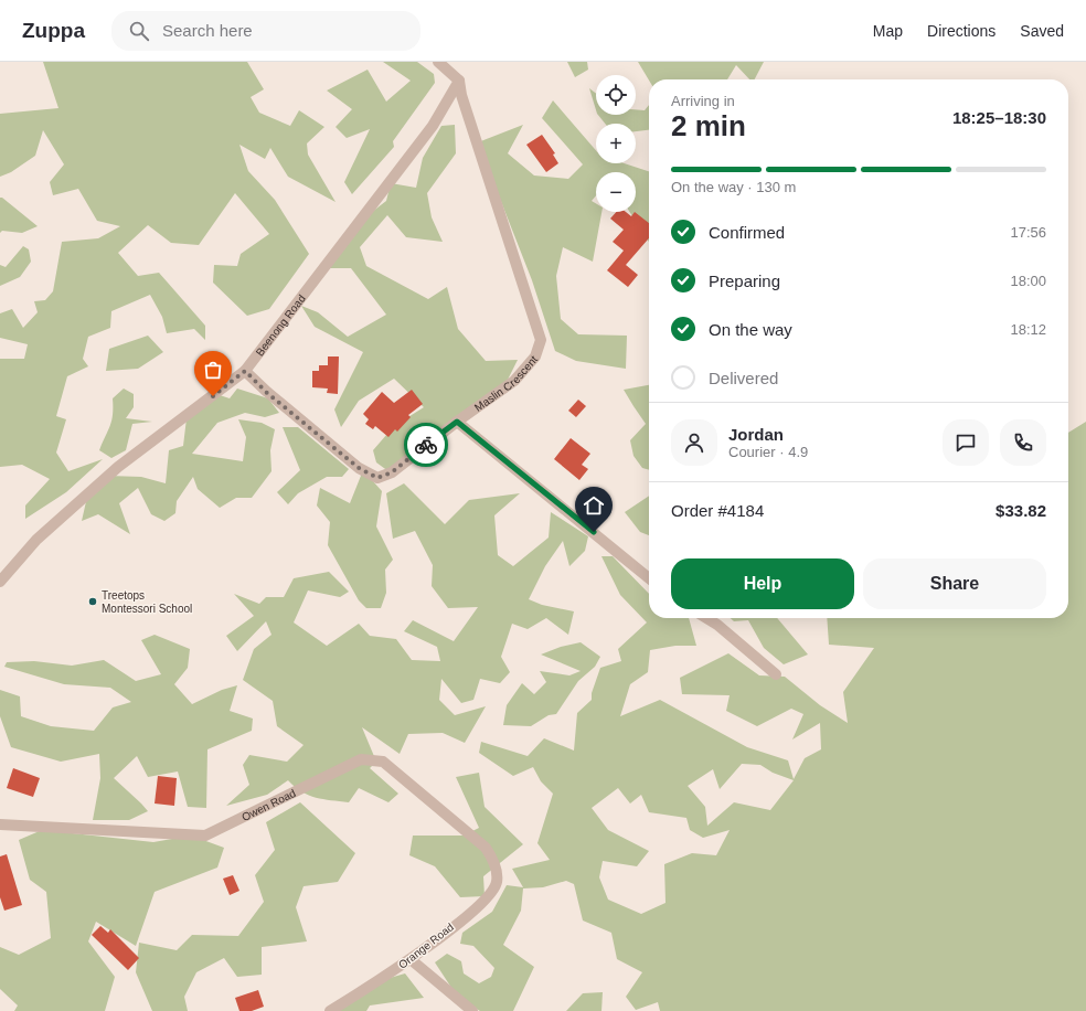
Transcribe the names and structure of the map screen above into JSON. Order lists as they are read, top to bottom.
{
  "streets": {
    "street": [
      "Beenong Road",
      "Maslin Crescent",
      "Owen Road",
      "Orange Road"
    ]
  },
  "crossings": [
    ["Beenong Road", "Maslin Crescent"],
    ["Owen Road", "Orange Road"]
  ],
  "places": ["Treetops Montessori School"],
  "page": {
    "header": "Zuppa",
    "search": "Search here",
    "nav": ["Map", "Directions", "Saved"],
    "map_buttons": ["+", "−"],
    "heading": ["2 min", "Arriving in", "18:25–18:30"],
    "panel": [
      "Jordan",
      "Courier · 4.9",
      "Order #4184",
      "$33.82"
    ],
    "bar": "On the way · 130 m",
    "list": [
      ["Confirmed", "17:56"],
      ["Preparing", "18:00"],
      ["On the way", "18:12"],
      "Delivered"
    ],
    "buttons": ["Help", "Share"]
  }
}
